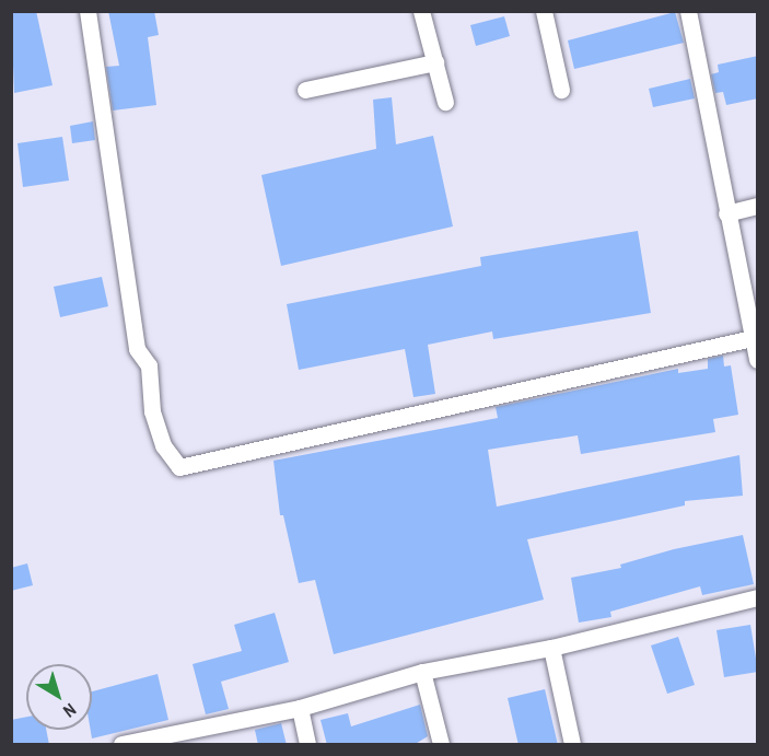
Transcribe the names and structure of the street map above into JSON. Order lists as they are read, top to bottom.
{
  "north": "bottom right"
}
